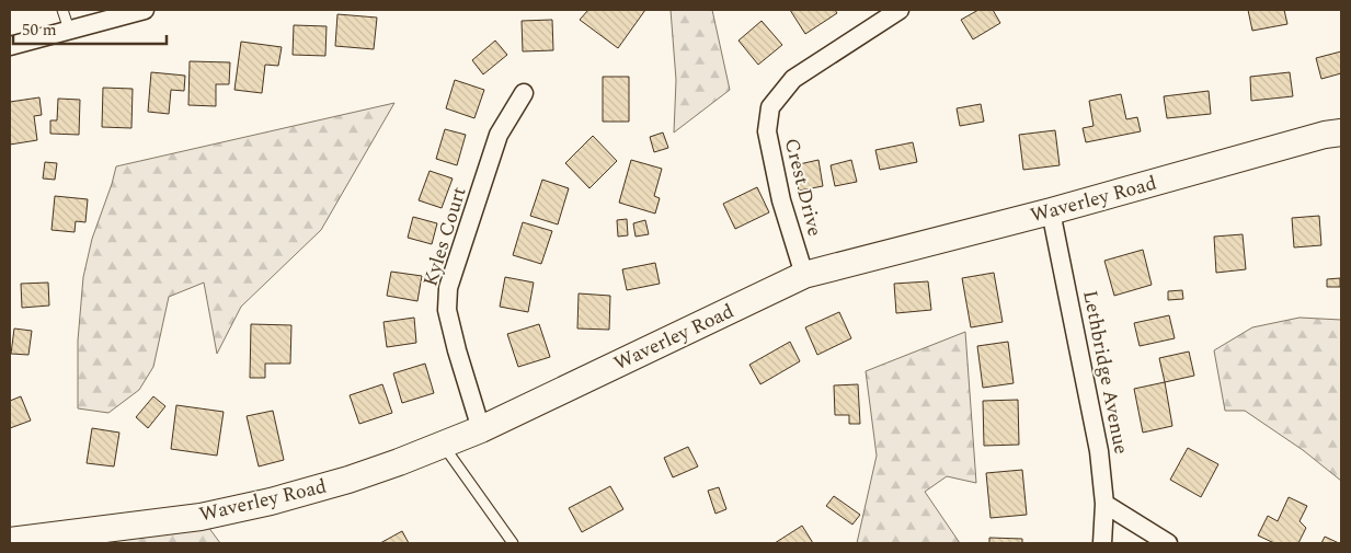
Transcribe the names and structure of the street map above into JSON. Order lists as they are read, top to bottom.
{
  "streets": {
    "main road": ["Waverley Road"],
    "street": ["Crest Drive", "Kyles Court", "Lethbridge Avenue"]
  },
  "crossings": [
    ["Crest Drive", "Waverley Road"],
    ["Waverley Road", "Kyles Court"],
    ["Waverley Road", "Lethbridge Avenue"]
  ],
  "scale_bar": "50 m"
}
